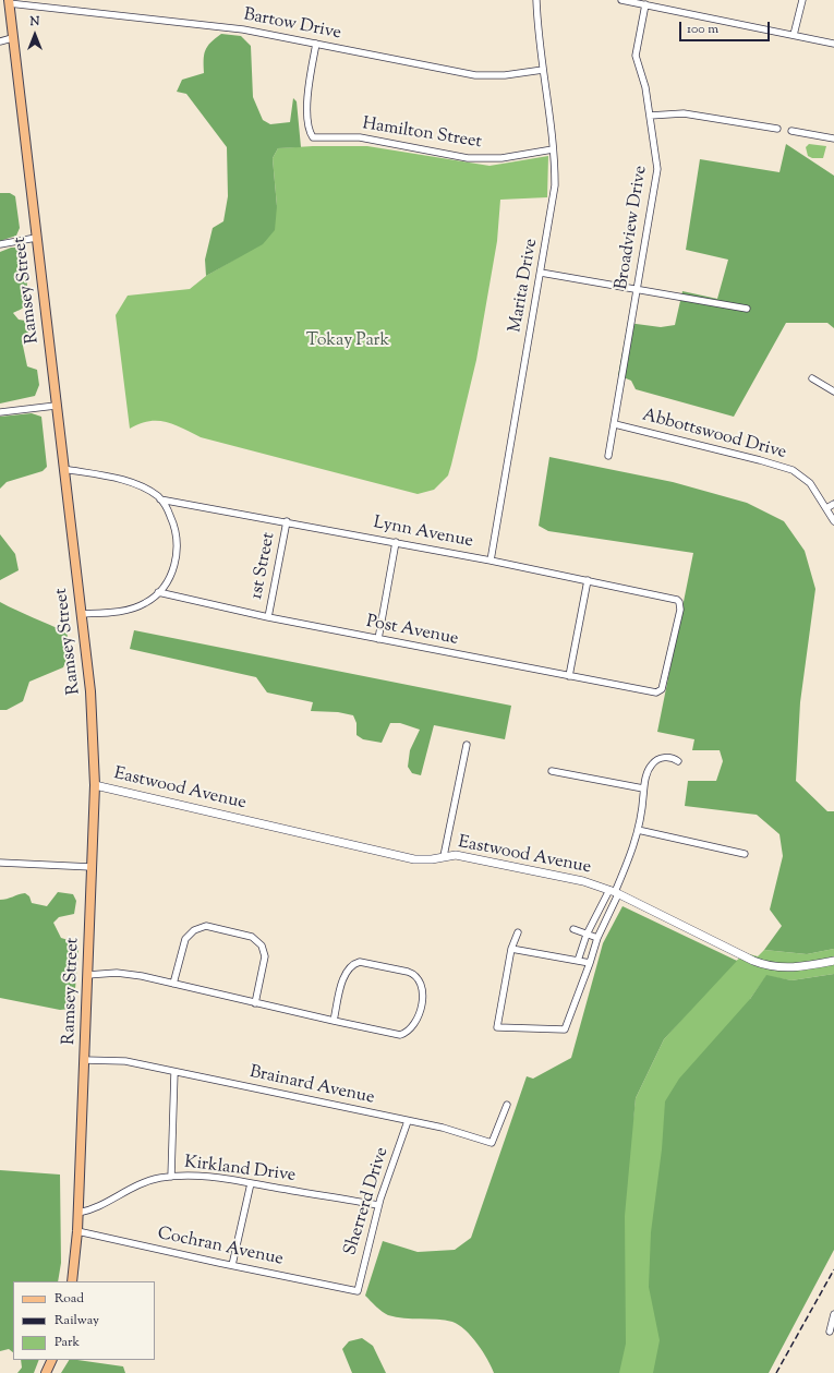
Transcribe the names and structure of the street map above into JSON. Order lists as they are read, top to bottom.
{
  "streets": {
    "main road": ["Ramsey Street"],
    "street": [
      "Bartow Drive",
      "Hamilton Street",
      "Broadview Drive",
      "Marita Drive",
      "Abbottswood Drive",
      "Lynn Avenue",
      "1st Street",
      "Post Avenue",
      "Eastwood Avenue",
      "Brainard Avenue",
      "Kirkland Drive",
      "Sherrerd Drive",
      "Cochran Avenue"
    ]
  },
  "crossings": [
    ["Bartow Drive", "Hamilton Street"],
    ["Bartow Drive", "Marita Drive"],
    ["Bartow Drive", "Ramsey Street"],
    ["Hamilton Street", "Marita Drive"],
    ["Broadview Drive", "Abbottswood Drive"],
    ["Marita Drive", "Lynn Avenue"],
    ["Ramsey Street", "Eastwood Avenue"],
    ["Ramsey Street", "Brainard Avenue"],
    ["Ramsey Street", "Kirkland Drive"],
    ["Ramsey Street", "Cochran Avenue"],
    ["Lynn Avenue", "1st Street"],
    ["Lynn Avenue", "Post Avenue"],
    ["1st Street", "Post Avenue"],
    ["Brainard Avenue", "Sherrerd Drive"],
    ["Kirkland Drive", "Sherrerd Drive"],
    ["Sherrerd Drive", "Cochran Avenue"]
  ],
  "parks": ["Tokay Park"],
  "legend": ["Road", "Railway", "Park"],
  "scale_bar": "100 m",
  "north": "top"
}
